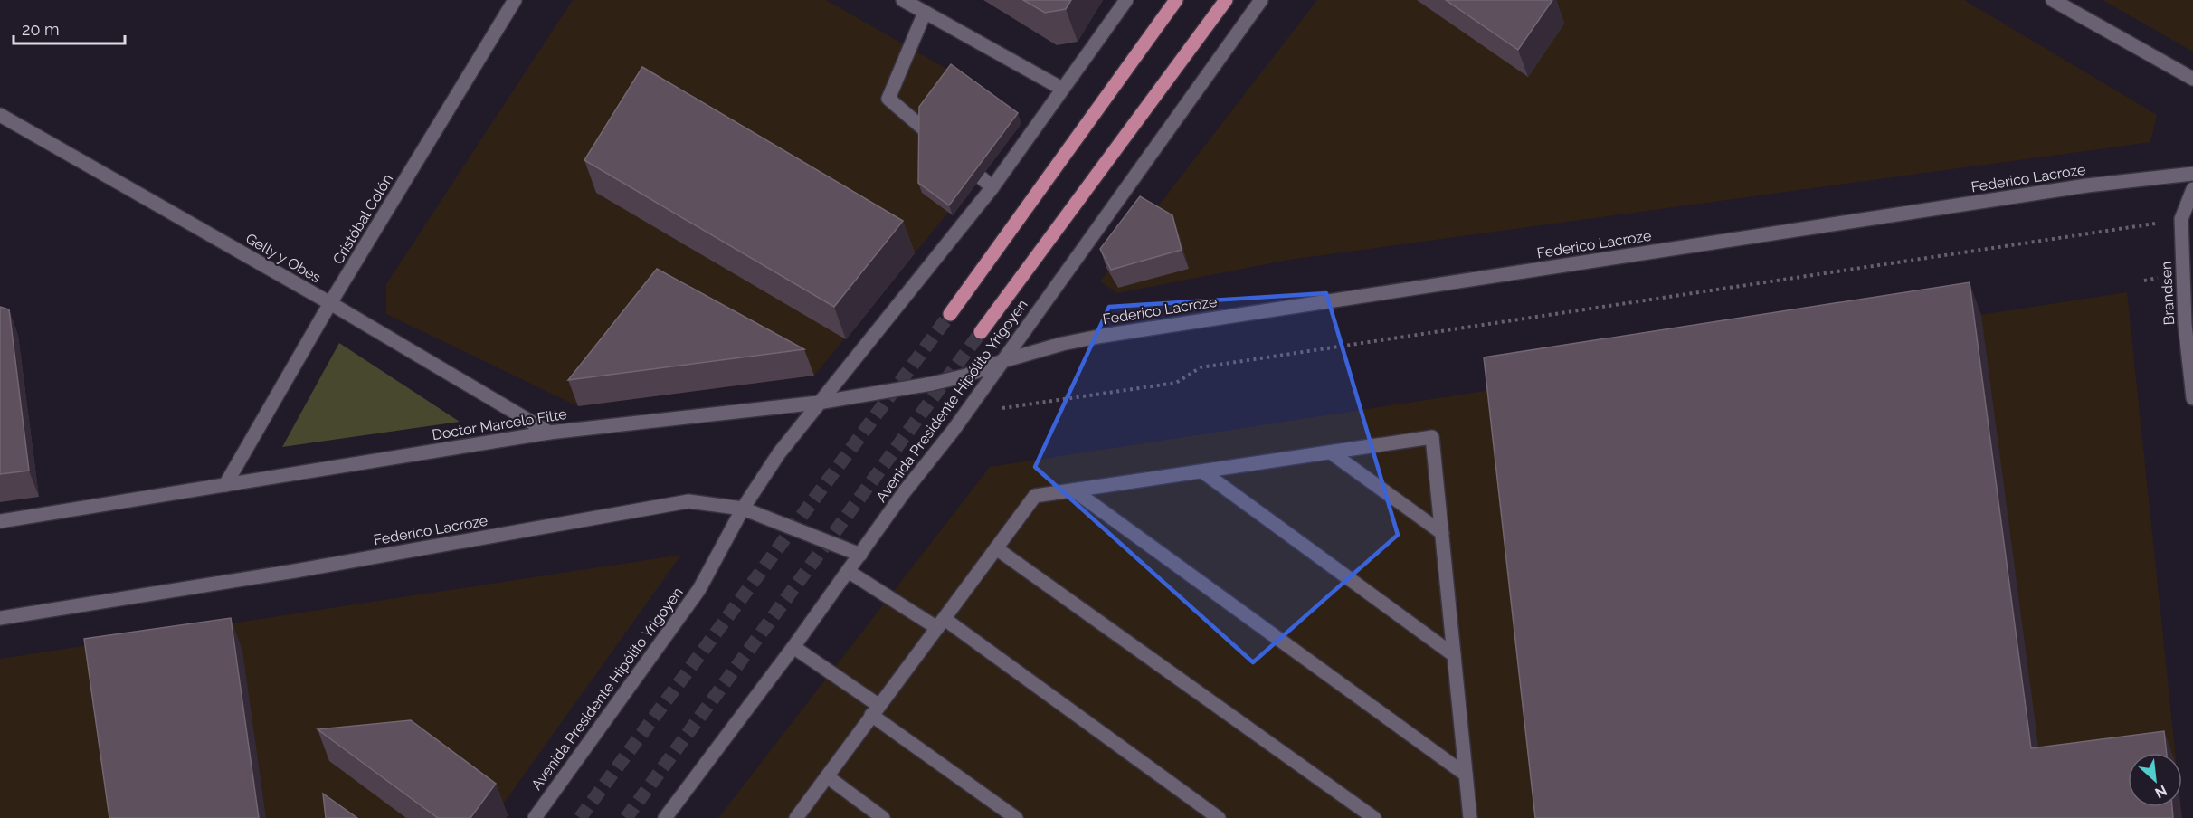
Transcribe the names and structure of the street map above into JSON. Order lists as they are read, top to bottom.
{
  "streets": {
    "main road": ["Avenida Presidente Hipólito Yrigoyen"],
    "street": [
      "Federico Lacroze",
      "Cristóbal Colón",
      "Gelly y Obes",
      "Brandsen",
      "Doctor Marcelo Fitte"
    ]
  },
  "crossings": [
    ["Federico Lacroze", "Avenida Presidente Hipólito Yrigoyen"],
    ["Federico Lacroze", "Doctor Marcelo Fitte"],
    ["Cristóbal Colón", "Gelly y Obes"],
    ["Cristóbal Colón", "Doctor Marcelo Fitte"],
    ["Gelly y Obes", "Doctor Marcelo Fitte"],
    ["Avenida Presidente Hipólito Yrigoyen", "Doctor Marcelo Fitte"]
  ],
  "scale_bar": "20 m",
  "north": "bottom right"
}
